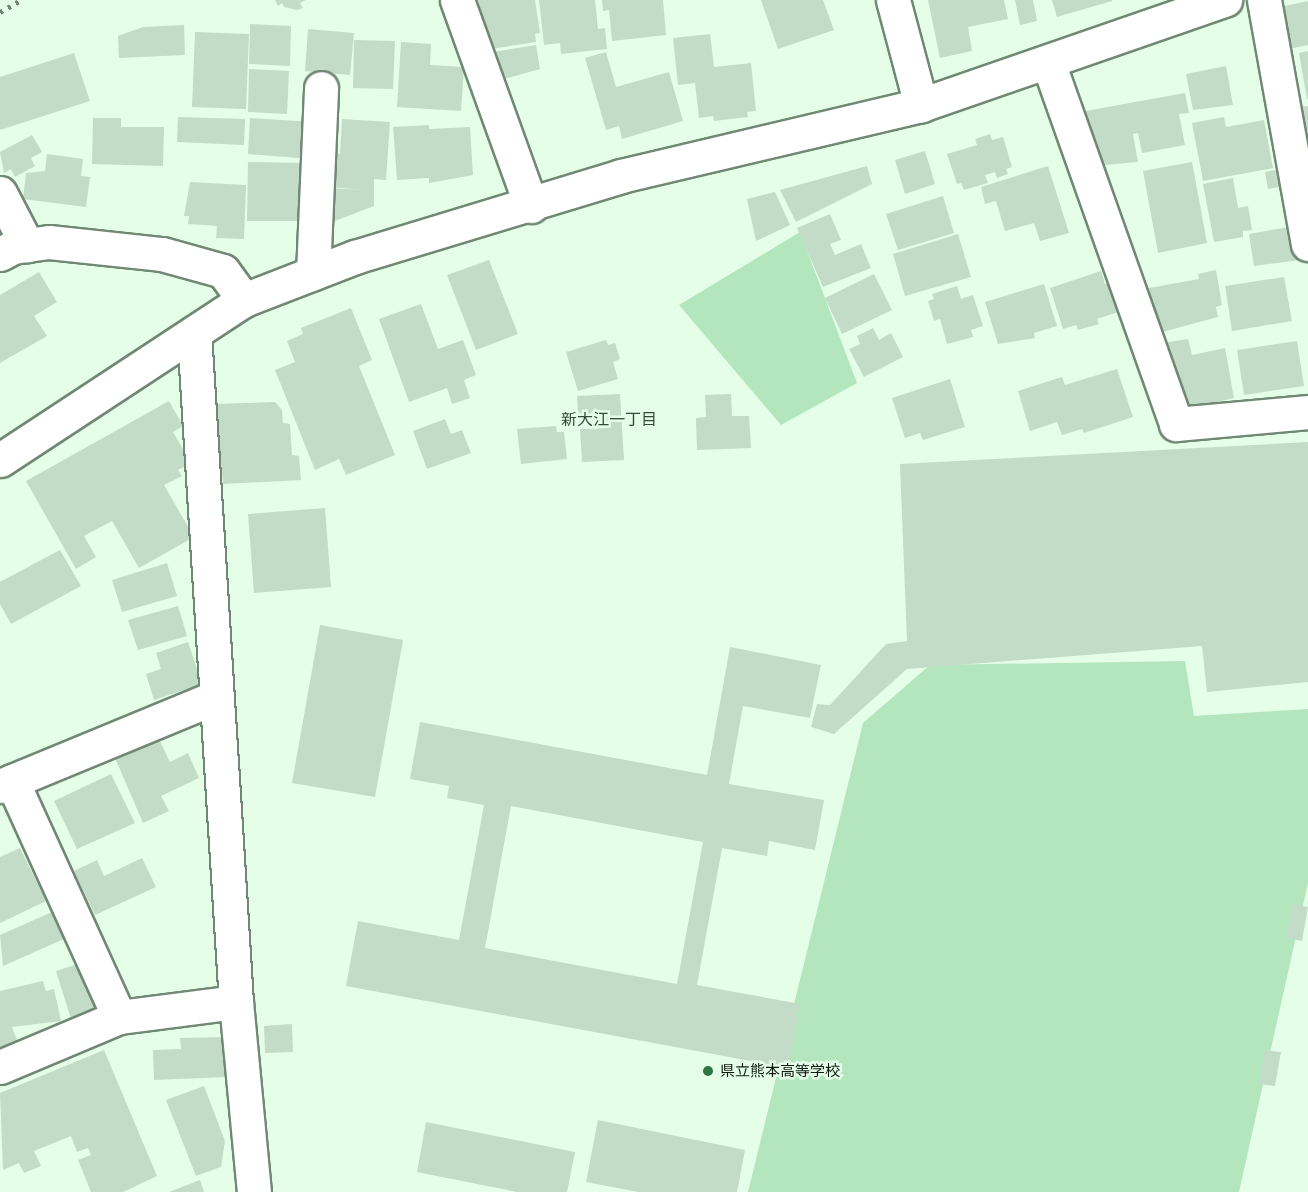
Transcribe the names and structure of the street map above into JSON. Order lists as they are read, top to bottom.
{
  "districts": ["新大江一丁目"],
  "places": ["県立熊本高等学校"]
}
